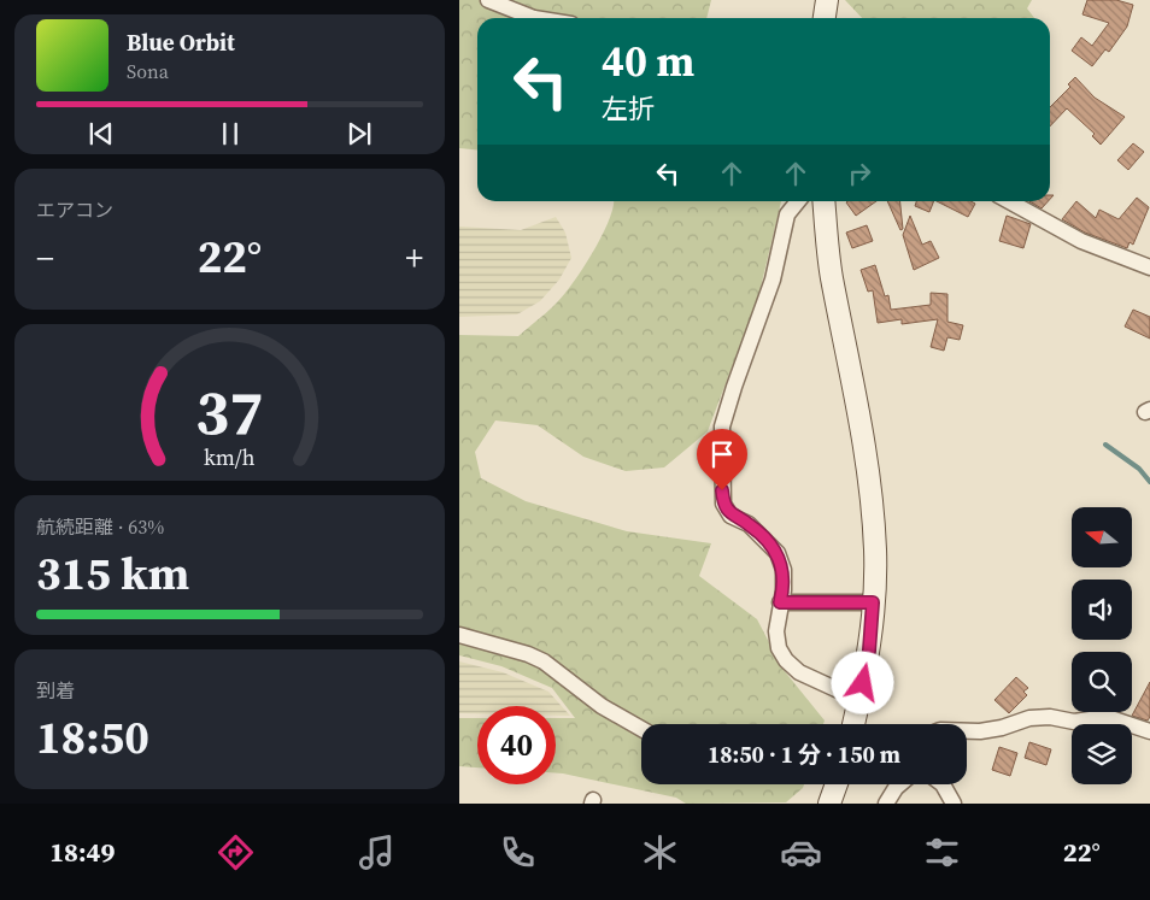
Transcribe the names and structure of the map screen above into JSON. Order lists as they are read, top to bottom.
{
  "north": "left",
  "page": {
    "turn": ["40 m", "左折"],
    "song": ["Blue Orbit", "Sona"],
    "tile": [
      "エアコン",
      ["航続距離 · 63%", "315 km"],
      ["到着", "18:50"]
    ],
    "heat": ["−", "22°", "+"],
    "limit": "40",
    "trip": "18:50 · 1 分 · 150 m",
    "tabs": ["18:49", "22°"],
    "gauge": ["37", "km/h"]
  }
}
